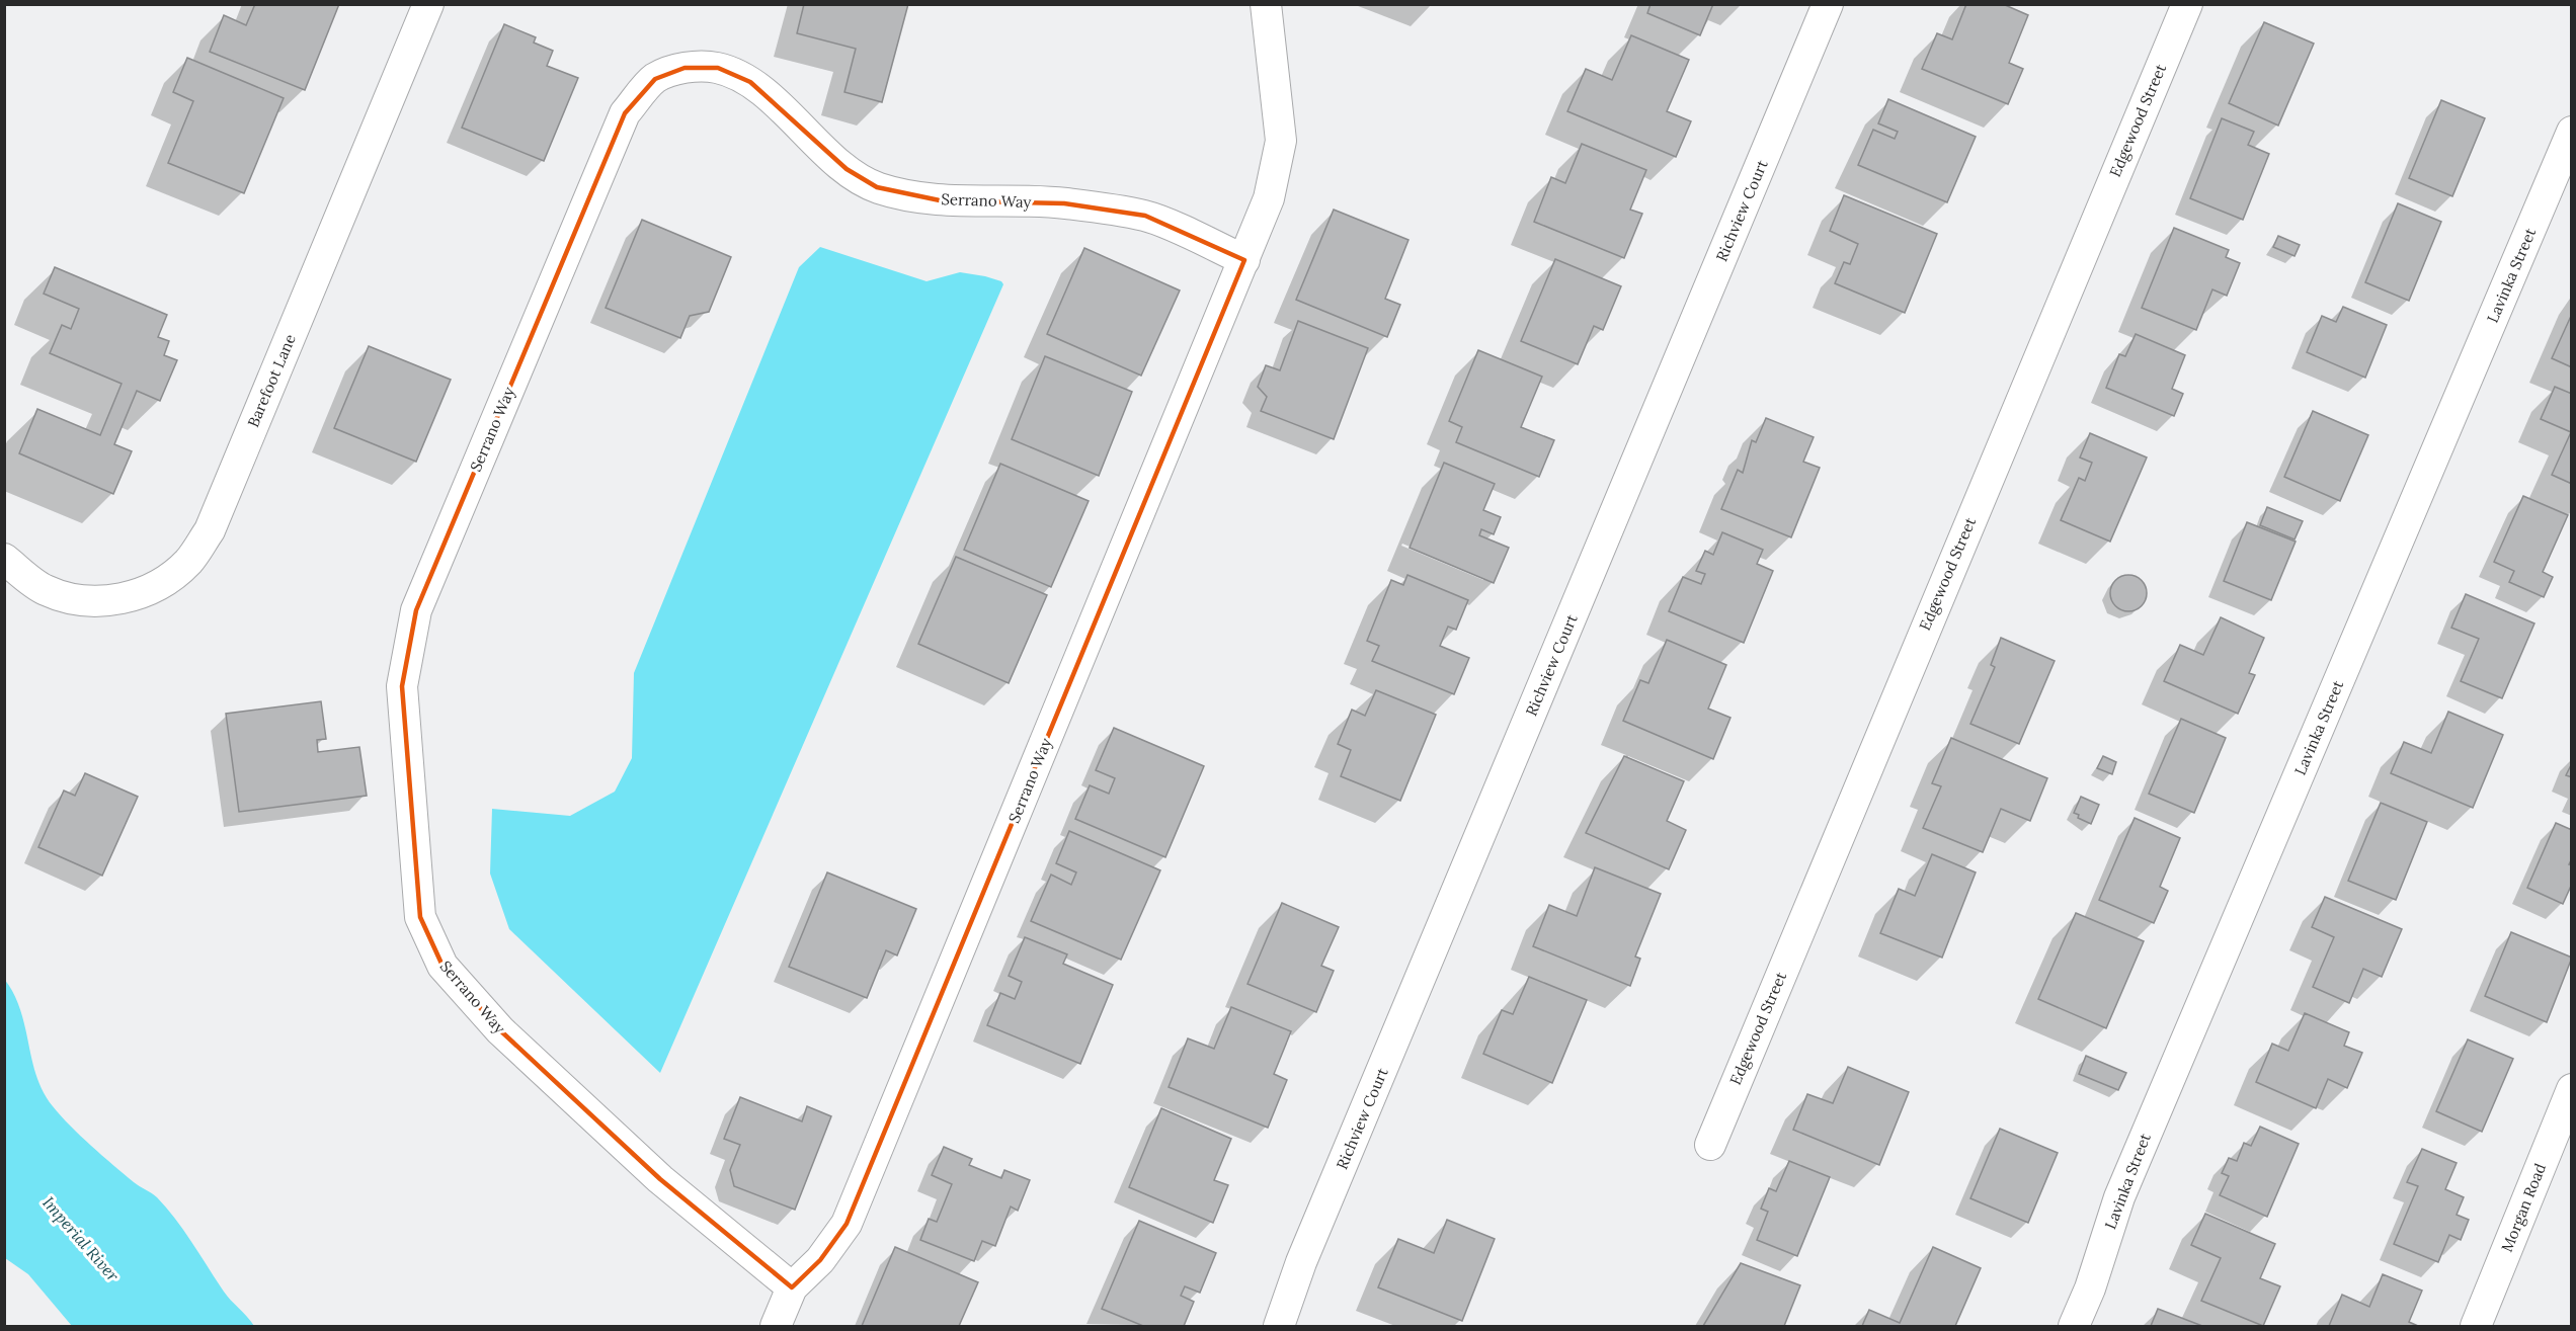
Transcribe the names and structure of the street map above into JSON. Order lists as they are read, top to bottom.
{
  "streets": {
    "street": [
      "Edgewood Street",
      "Serrano Way",
      "Richview Court",
      "Lavinka Street",
      "Barefoot Lane",
      "Morgan Road"
    ]
  },
  "water": ["Imperial River"]
}
